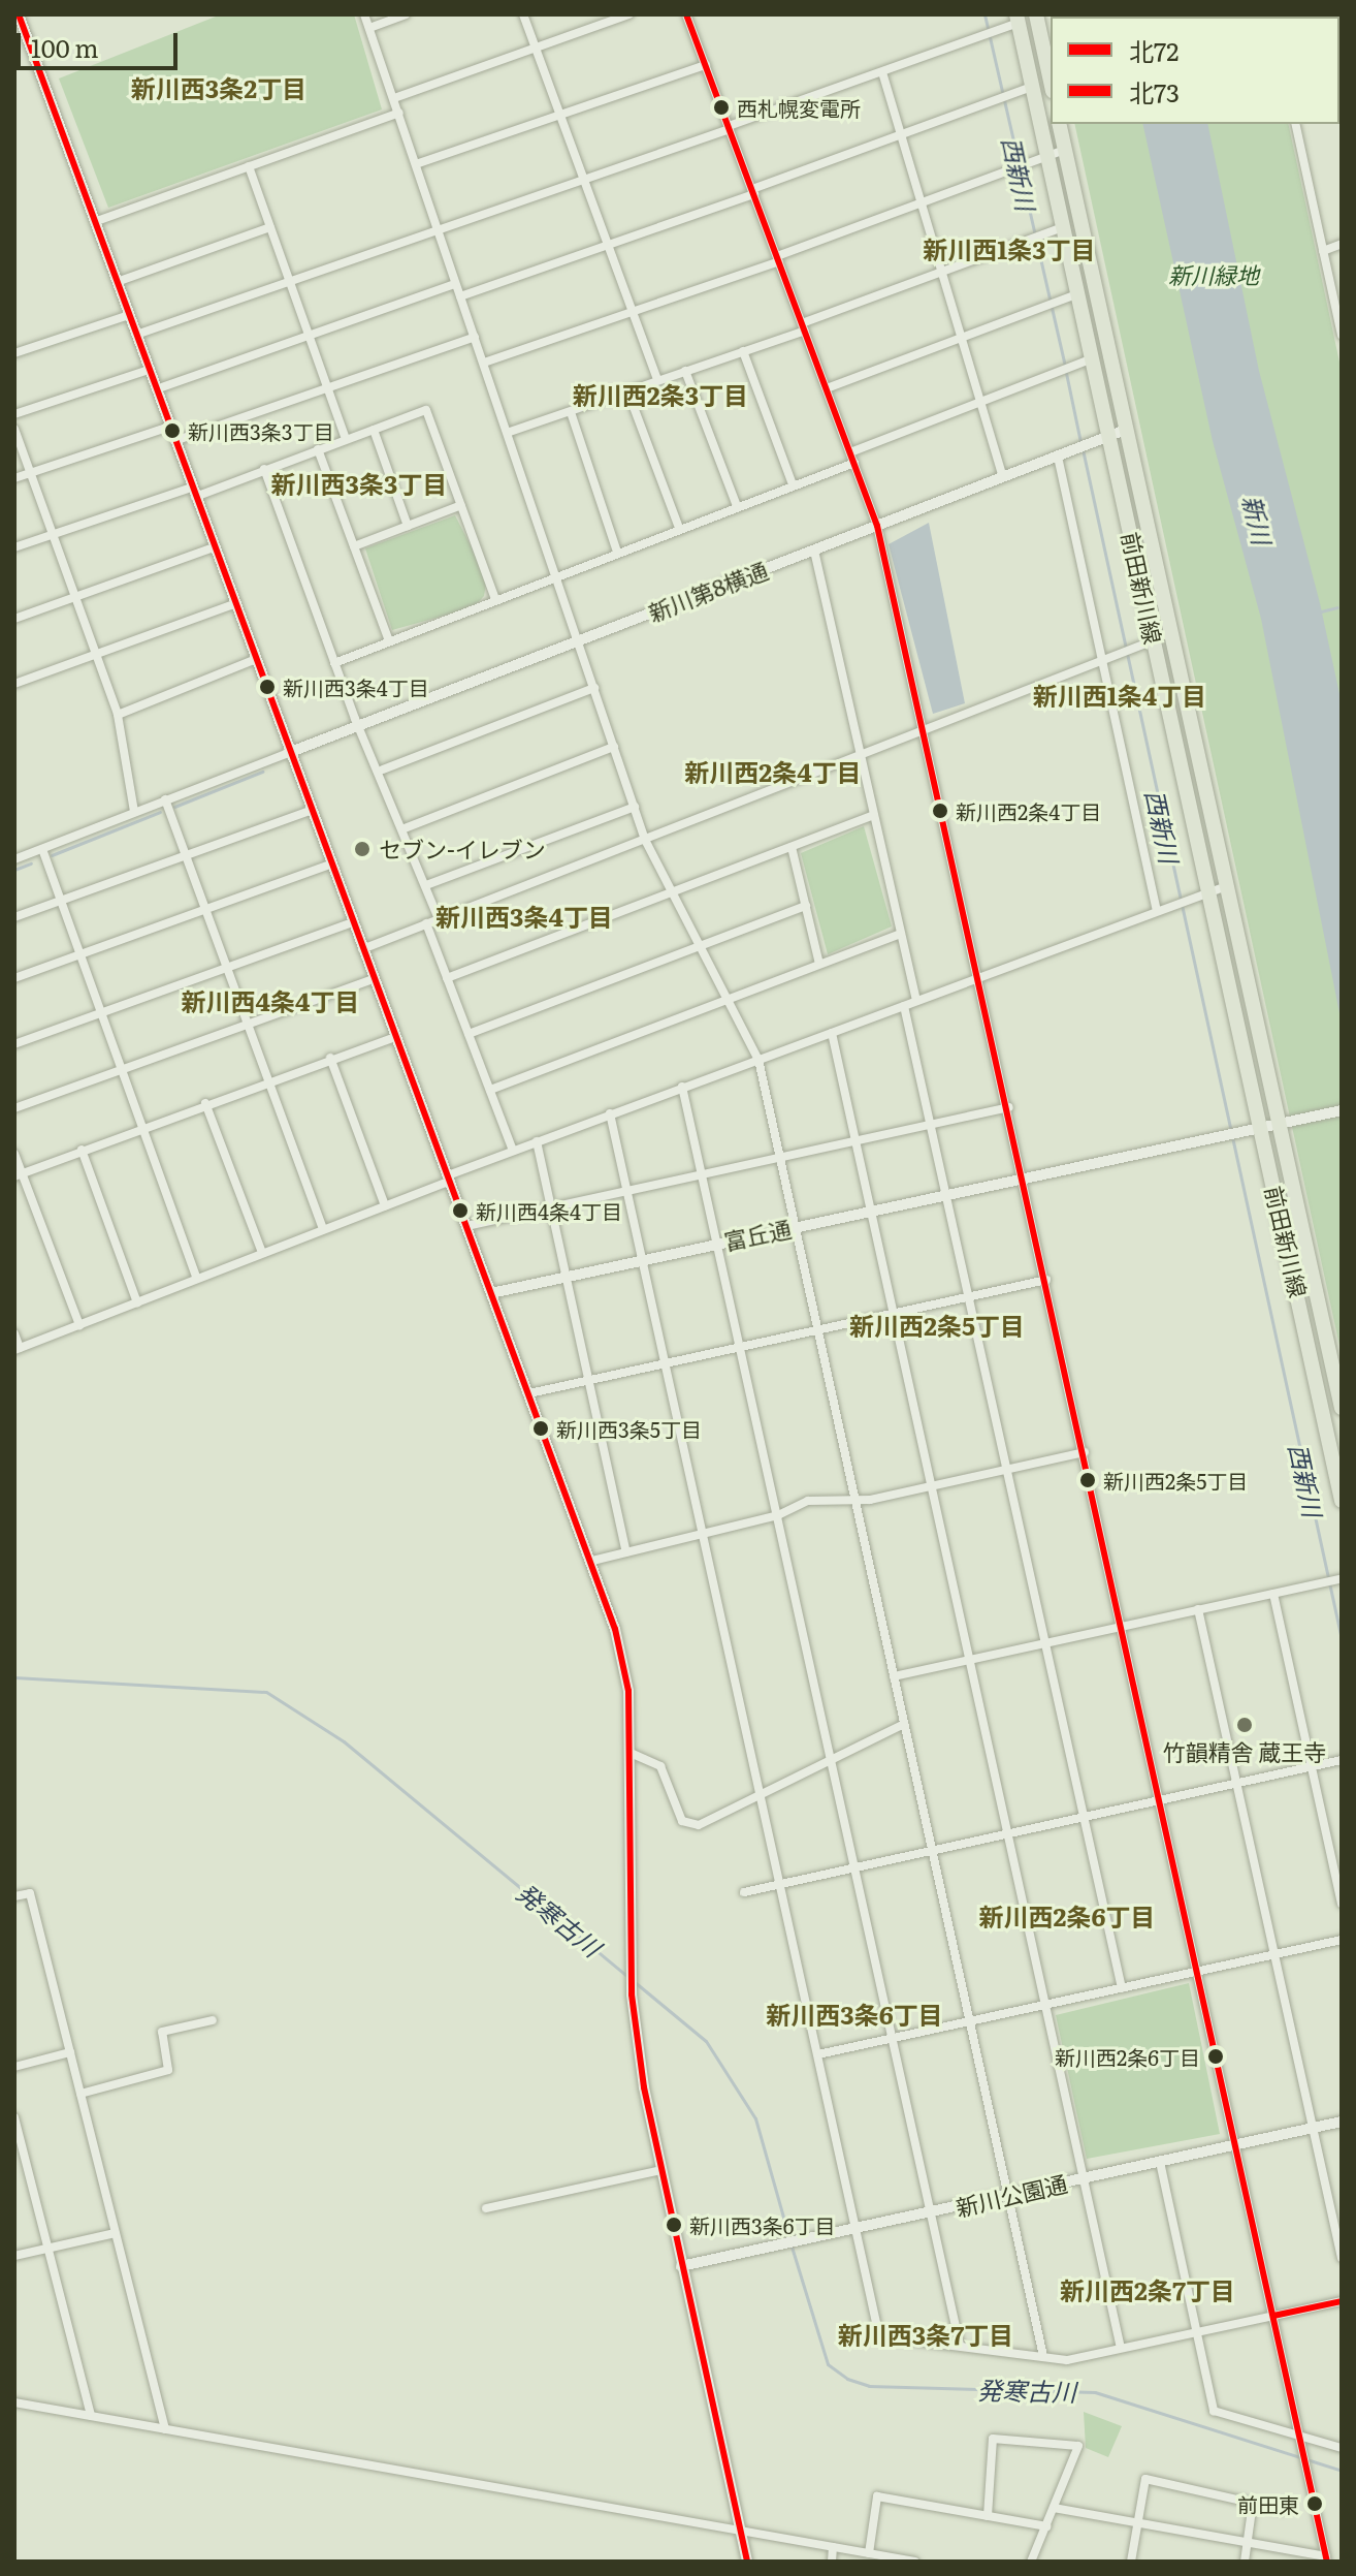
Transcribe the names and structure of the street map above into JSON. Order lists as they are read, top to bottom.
{
  "streets": {
    "main road": ["前田新川線"],
    "street": ["新川第8横通", "富丘通", "新川公園通"]
  },
  "crossings": [
    ["前田新川線", "新川第8横通"],
    ["前田新川線", "富丘通"]
  ],
  "districts": [
    "新川西3条2丁目",
    "新川西1条3丁目",
    "新川西2条3丁目",
    "新川西3条3丁目",
    "新川西1条4丁目",
    "新川西2条4丁目",
    "新川西3条4丁目",
    "新川西4条4丁目",
    "新川西2条5丁目",
    "新川西2条6丁目",
    "新川西3条6丁目",
    "新川西2条7丁目",
    "新川西3条7丁目"
  ],
  "water": ["西新川", "新川", "発寒古川"],
  "parks": ["新川緑地"],
  "places": [
    "西札幌変電所",
    "新川西3条3丁目",
    "新川西3条4丁目",
    "新川西2条4丁目",
    "セブン-イレブン",
    "新川西4条4丁目",
    "新川西3条5丁目",
    "新川西2条5丁目",
    "竹韻精舎 蔵王寺",
    "新川西2条6丁目",
    "新川西3条6丁目",
    "前田東"
  ],
  "lines": ["transit line 北72", "transit line 北73"],
  "legend": ["北72", "北73"],
  "scale_bar": "100 m"
}
